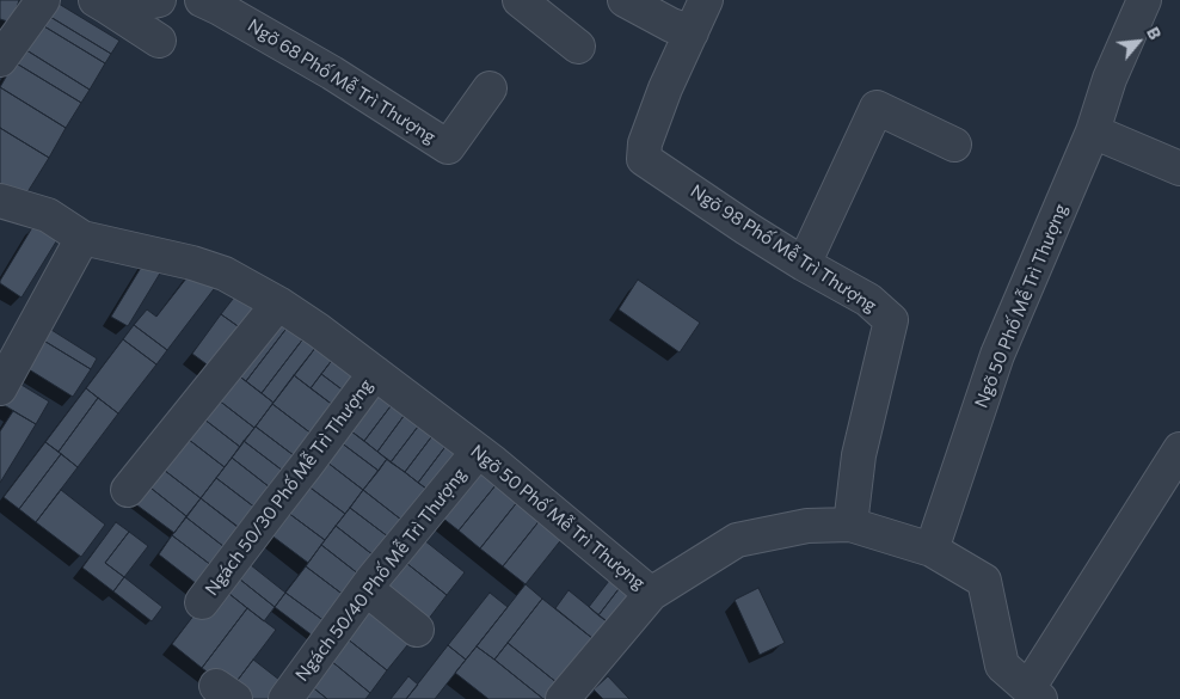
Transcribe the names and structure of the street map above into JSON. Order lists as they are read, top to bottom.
{
  "streets": {
    "street": [
      "Ngõ 68 Phố Mễ Trì Thượng",
      "Ngõ 98 Phố Mễ Trì Thượng",
      "Ngõ 50 Phố Mễ Trì Thượng",
      "Ngách 50/30 Phố Mễ Trì Thượng",
      "Ngách 50/40 Phố Mễ Trì Thượng"
    ]
  },
  "crossings": [
    ["Ngõ 98 Phố Mễ Trì Thượng", "Ngõ 50 Phố Mễ Trì Thượng"],
    ["Ngõ 50 Phố Mễ Trì Thượng", "Ngách 50/30 Phố Mễ Trì Thượng"],
    ["Ngõ 50 Phố Mễ Trì Thượng", "Ngách 50/40 Phố Mễ Trì Thượng"]
  ],
  "north": "top right"
}
